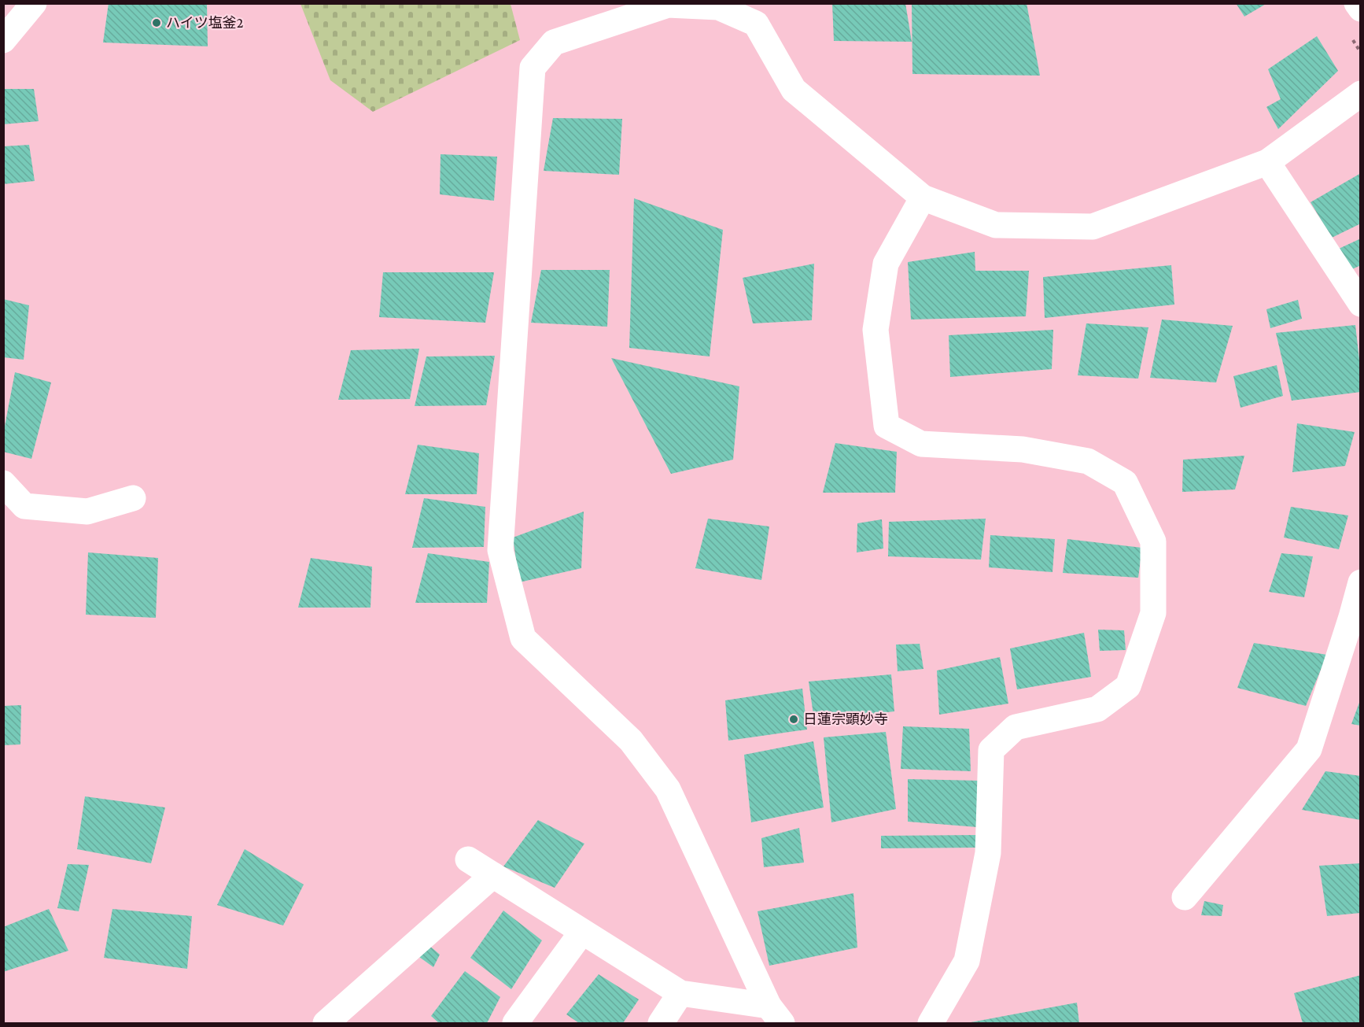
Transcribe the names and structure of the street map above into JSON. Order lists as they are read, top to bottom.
{
  "places": ["ハイツ塩釜2", "日蓮宗顕妙寺"]
}
